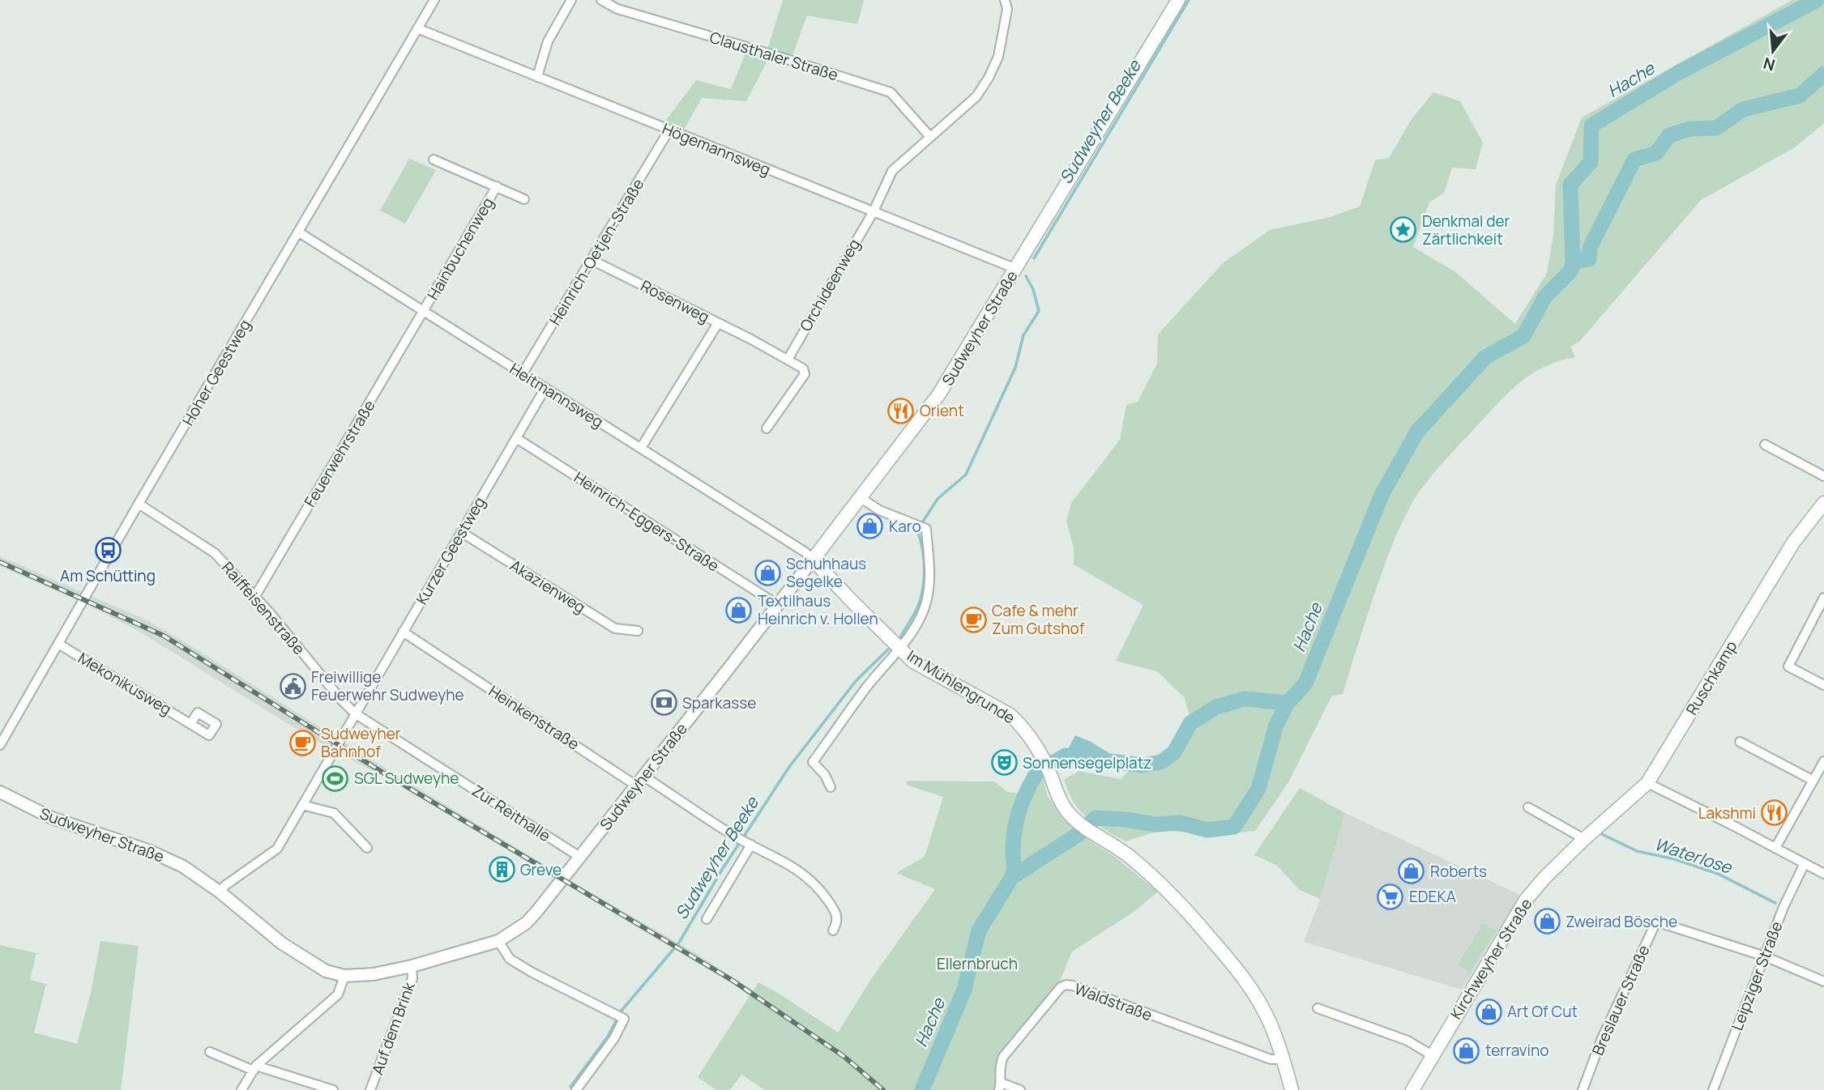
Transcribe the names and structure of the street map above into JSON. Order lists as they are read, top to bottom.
{
  "streets": {
    "main road": [
      "Sudweyher Straße",
      "Ruschkamp",
      "Im Mühlengrunde",
      "Kirchweyher Straße"
    ],
    "street": [
      "Clausthaler Straße",
      "Högemannsweg",
      "Hainbuchenweg",
      "Heinrich-Oetjen-Straße",
      "Orchideenweg",
      "Rosenweg",
      "Hoher Geestweg",
      "Heitmannsweg",
      "Feuerwehrstraße",
      "Heinrich-Eggers-Straße",
      "Kurzer Geestweg",
      "Akazienweg",
      "Raiffeisenstraße",
      "Mekonikusweg",
      "Heinkenstraße",
      "Zur Reithalle",
      "Leipziger Straße",
      "Breslauer Straße",
      "Waldstraße",
      "Auf dem Brink"
    ]
  },
  "crossings": [
    ["Clausthaler Straße", "Orchideenweg"],
    ["Högemannsweg", "Heinrich-Oetjen-Straße"],
    ["Högemannsweg", "Orchideenweg"],
    ["Högemannsweg", "Sudweyher Straße"],
    ["Högemannsweg", "Hoher Geestweg"],
    ["Hainbuchenweg", "Heitmannsweg"],
    ["Hainbuchenweg", "Feuerwehrstraße"],
    ["Heinrich-Oetjen-Straße", "Rosenweg"],
    ["Heinrich-Oetjen-Straße", "Heitmannsweg"],
    ["Rosenweg", "Heitmannsweg"],
    ["Sudweyher Straße", "Heitmannsweg"],
    ["Sudweyher Straße", "Heinrich-Eggers-Straße"],
    ["Sudweyher Straße", "Im Mühlengrunde"],
    ["Sudweyher Straße", "Heinkenstraße"],
    ["Sudweyher Straße", "Zur Reithalle"],
    ["Sudweyher Straße", "Auf dem Brink"],
    ["Hoher Geestweg", "Heitmannsweg"],
    ["Hoher Geestweg", "Raiffeisenstraße"],
    ["Hoher Geestweg", "Mekonikusweg"],
    ["Heitmannsweg", "Feuerwehrstraße"],
    ["Heitmannsweg", "Kurzer Geestweg"],
    ["Heitmannsweg", "Im Mühlengrunde"],
    ["Feuerwehrstraße", "Raiffeisenstraße"],
    ["Heinrich-Eggers-Straße", "Kurzer Geestweg"],
    ["Kurzer Geestweg", "Akazienweg"],
    ["Kurzer Geestweg", "Raiffeisenstraße"],
    ["Kurzer Geestweg", "Heinkenstraße"],
    ["Kurzer Geestweg", "Zur Reithalle"],
    ["Raiffeisenstraße", "Zur Reithalle"],
    ["Ruschkamp", "Kirchweyher Straße"],
    ["Im Mühlengrunde", "Waldstraße"],
    ["Leipziger Straße", "Breslauer Straße"]
  ],
  "water": ["Hache", "Sudweyher Beeke", "Waterlose"],
  "parks": ["Ellernbruch"],
  "places": {
    "place": ["Denkmal der Zärtlichkeit"],
    "restaurant": ["Orient", "Lakshmi"],
    "shop": [
      "Karo",
      "Schuhhaus Segelke",
      "Textilhaus Heinrich v. Hollen",
      "Roberts",
      "Zweirad Bösche",
      "Art Of Cut",
      "terravino"
    ],
    "bus stop": ["Am Schütting"],
    "cafe": ["Cafe & mehr Zum Gutshof", "Sudweyher Bahnhof"],
    "public building": ["Freiwillige Feuerwehr Sudweyhe"],
    "bank": ["Sparkasse"],
    "theatre": ["Sonnensegelplatz"],
    "sports": ["SGL Sudweyhe"],
    "building": ["Greve"],
    "supermarket": ["EDEKA"]
  },
  "north": "bottom"
}
